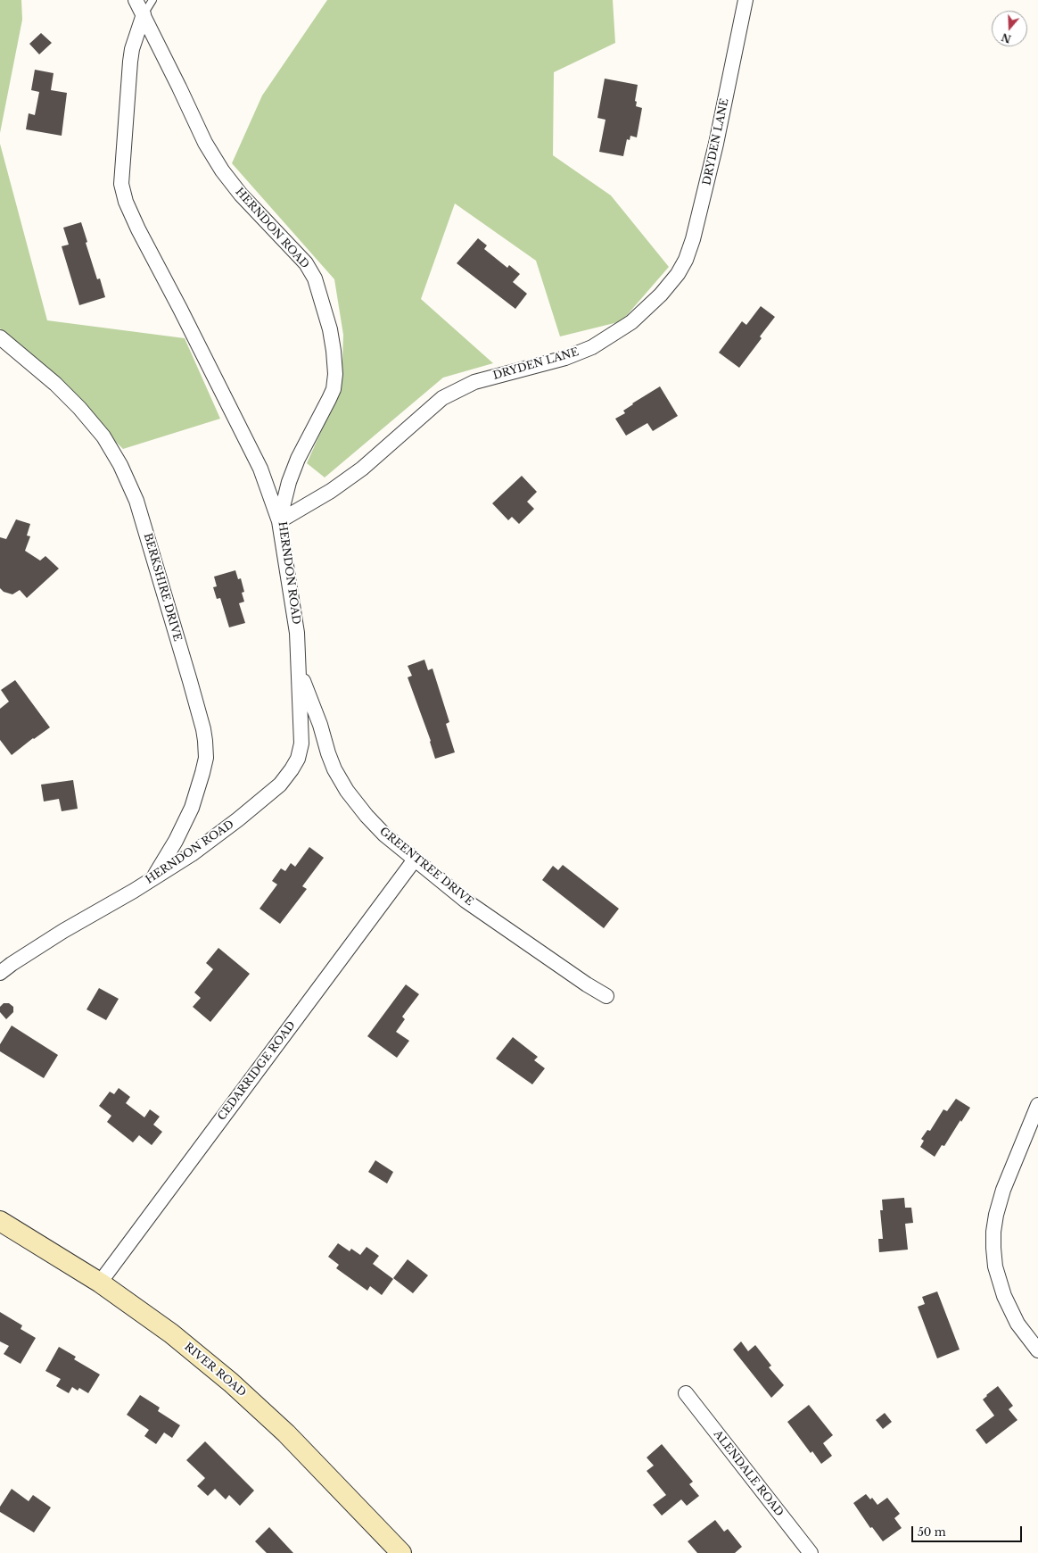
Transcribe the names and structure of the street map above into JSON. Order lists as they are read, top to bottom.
{
  "streets": {
    "main road": ["RIVER ROAD"],
    "street": [
      "DRYDEN LANE",
      "HERNDON ROAD",
      "BERKSHIRE DRIVE",
      "GREENTREE DRIVE",
      "CEDARRIDGE ROAD",
      "ALENDALE ROAD"
    ]
  },
  "crossings": [
    ["DRYDEN LANE", "HERNDON ROAD"],
    ["HERNDON ROAD", "BERKSHIRE DRIVE"],
    ["HERNDON ROAD", "GREENTREE DRIVE"],
    ["GREENTREE DRIVE", "CEDARRIDGE ROAD"],
    ["CEDARRIDGE ROAD", "RIVER ROAD"]
  ],
  "scale_bar": "50 m",
  "north": "bottom"
}
